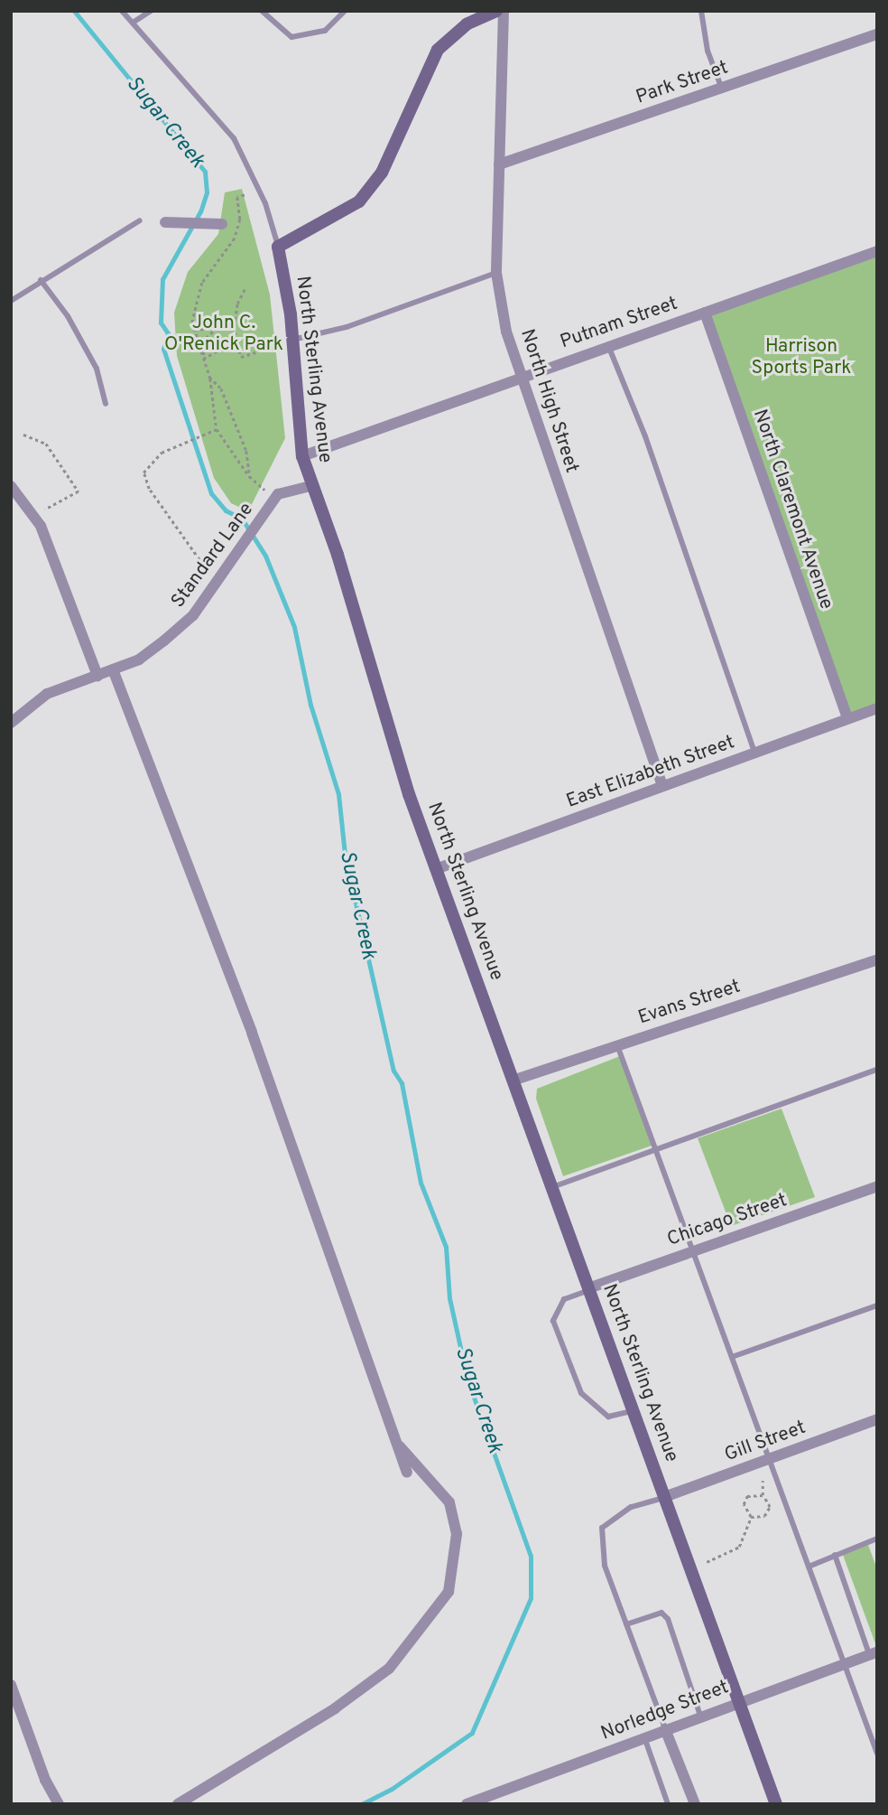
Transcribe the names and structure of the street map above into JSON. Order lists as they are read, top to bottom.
{
  "streets": {
    "main road": ["North Sterling Avenue"],
    "street": [
      "Park Street",
      "Putnam Street",
      "North High Street",
      "North Claremont Avenue",
      "Standard Lane",
      "East Elizabeth Street",
      "Evans Street",
      "Chicago Street",
      "Gill Street",
      "Norledge Street"
    ]
  },
  "crossings": [
    ["Park Street", "North High Street"],
    ["Putnam Street", "North Sterling Avenue"],
    ["Putnam Street", "North High Street"],
    ["Putnam Street", "North Claremont Avenue"],
    ["North Sterling Avenue", "Standard Lane"],
    ["North Sterling Avenue", "East Elizabeth Street"],
    ["North Sterling Avenue", "Evans Street"],
    ["North Sterling Avenue", "Chicago Street"],
    ["North Sterling Avenue", "Gill Street"],
    ["North Sterling Avenue", "Norledge Street"],
    ["North High Street", "East Elizabeth Street"],
    ["North Claremont Avenue", "East Elizabeth Street"]
  ],
  "water": ["Sugar Creek"],
  "parks": ["John C. O'Renick Park", "Harrison Sports Park"]
}
